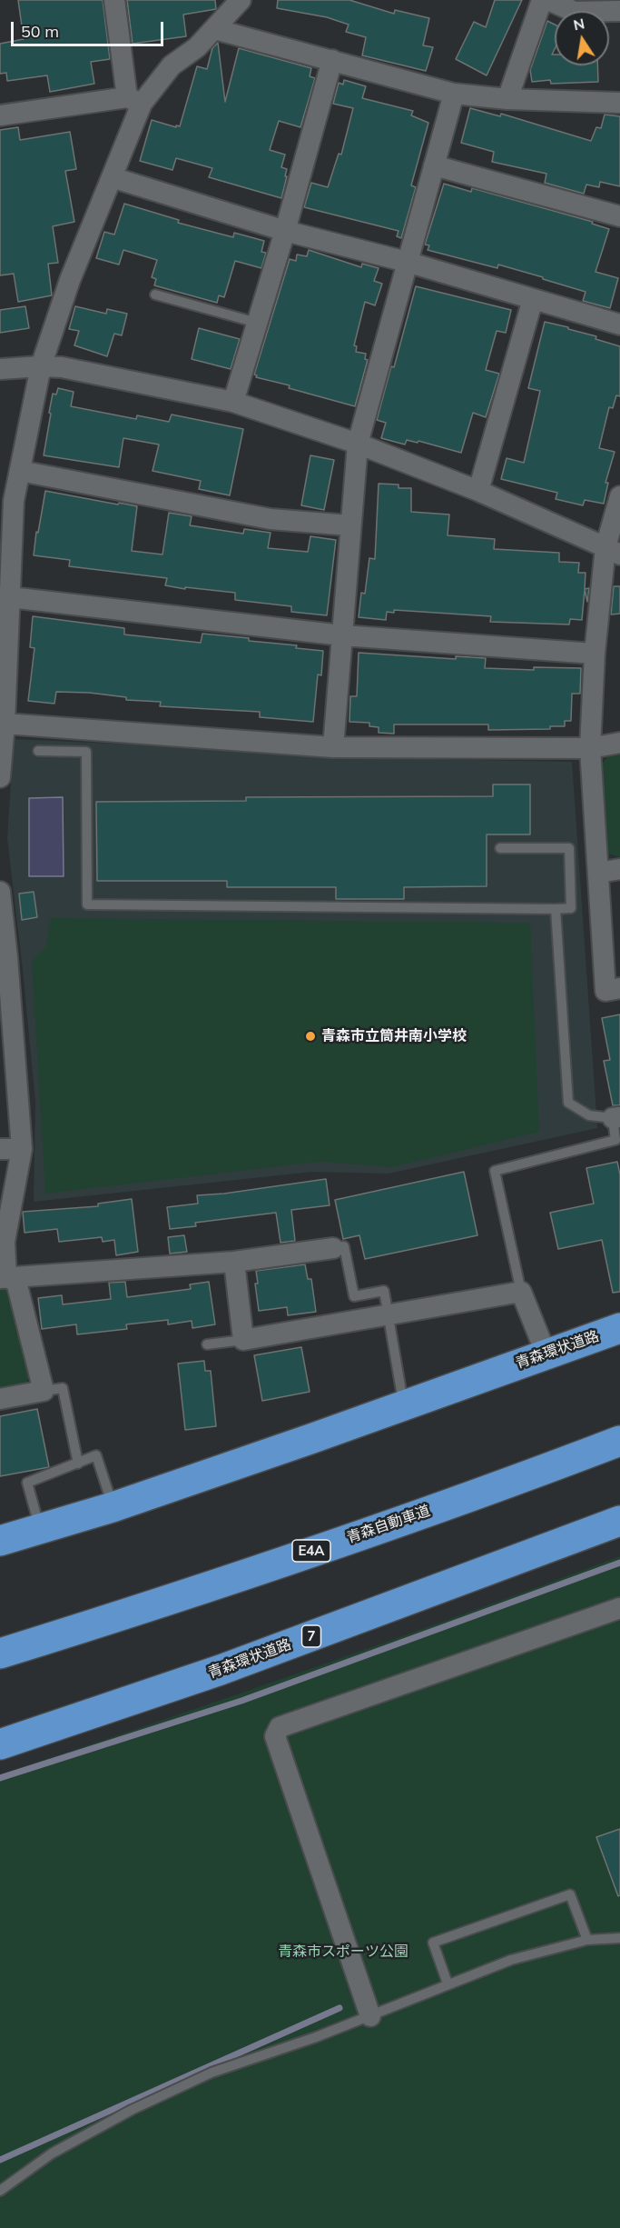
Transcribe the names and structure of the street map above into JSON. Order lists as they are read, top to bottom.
{
  "streets": {
    "highway": [
      "青森環状道路",
      "青森自動車道",
      "E4A",
      "7"
    ]
  },
  "parks": ["青森市スポーツ公園"],
  "places": ["青森市立筒井南小学校"],
  "scale_bar": "50 m",
  "north": "top"
}
